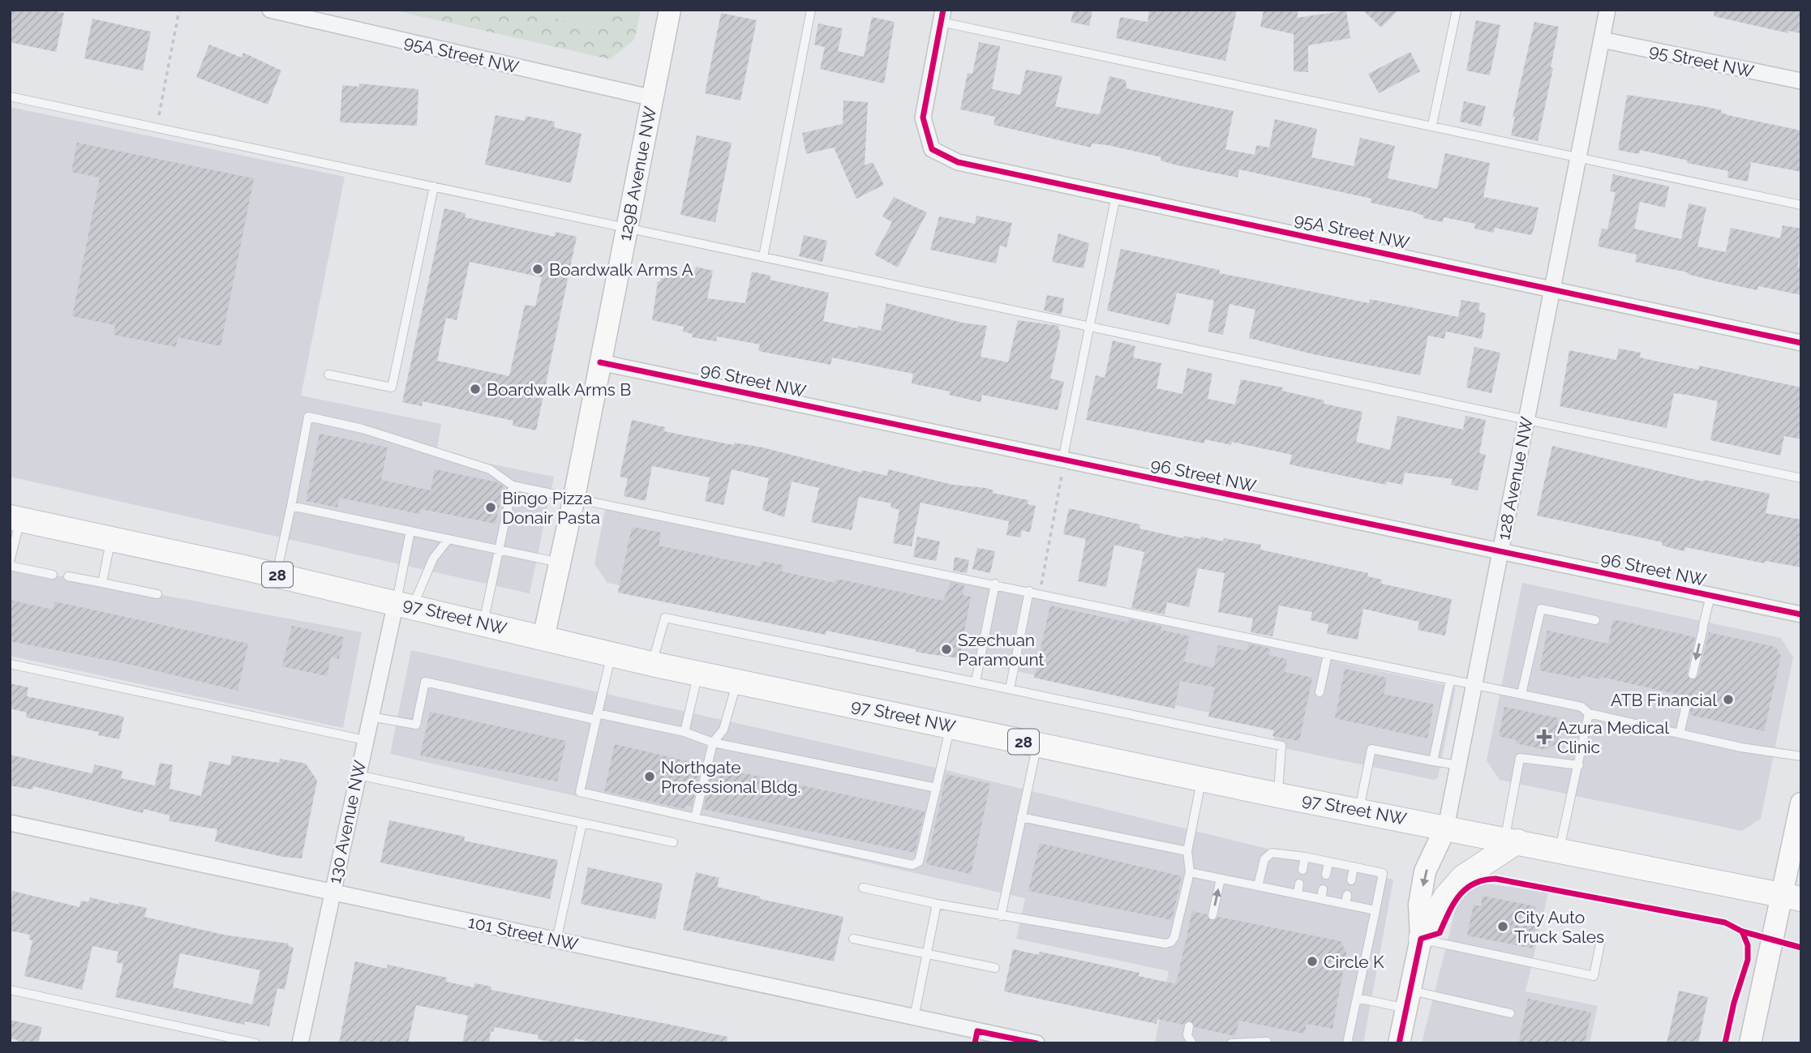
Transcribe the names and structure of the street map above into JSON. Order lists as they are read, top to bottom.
{
  "streets": {
    "main road": ["28", "97 Street NW"],
    "street": [
      "95A Street NW",
      "95 Street NW",
      "129B Avenue NW",
      "96 Street NW",
      "128 Avenue NW",
      "130 Avenue NW",
      "101 Street NW"
    ]
  },
  "crossings": [
    ["95A Street NW", "129B Avenue NW"],
    ["95A Street NW", "128 Avenue NW"],
    ["95 Street NW", "128 Avenue NW"],
    ["129B Avenue NW", "96 Street NW"],
    ["129B Avenue NW", "97 Street NW"],
    ["96 Street NW", "128 Avenue NW"],
    ["128 Avenue NW", "97 Street NW"],
    ["97 Street NW", "130 Avenue NW"],
    ["130 Avenue NW", "101 Street NW"]
  ],
  "places": {
    "other": [
      "Boardwalk Arms A",
      "Boardwalk Arms B",
      "Bingo Pizza Donair Pasta",
      "Szechuan Paramount",
      "ATB Financial",
      "Northgate Professional Bldg.",
      "City Auto Truck Sales",
      "Circle K"
    ],
    "health": ["Azura Medical Clinic"]
  }
}
